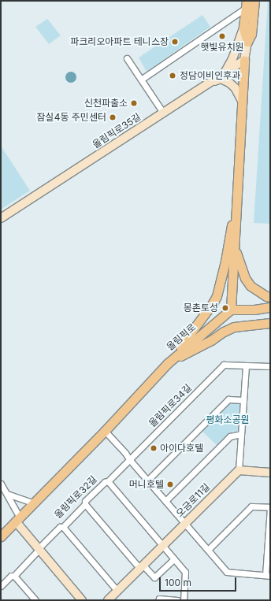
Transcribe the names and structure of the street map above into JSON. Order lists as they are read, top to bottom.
{
  "streets": {
    "main road": ["올림픽로"],
    "street": [
      "올림픽로35길",
      "올림픽로34길",
      "올림픽로32길",
      "오금로11길"
    ]
  },
  "crossings": [
    ["올림픽로34길", "올림픽로32길"]
  ],
  "parks": ["평화소공원"],
  "places": [
    "햇빛유치원",
    "파크리오아파트 테니스장",
    "정담이비인후과",
    "신천파출소",
    "잠실4동 주민센터",
    "몽촌토성",
    "아이다호텔",
    "머니호텔"
  ],
  "scale_bar": "100 m"
}
